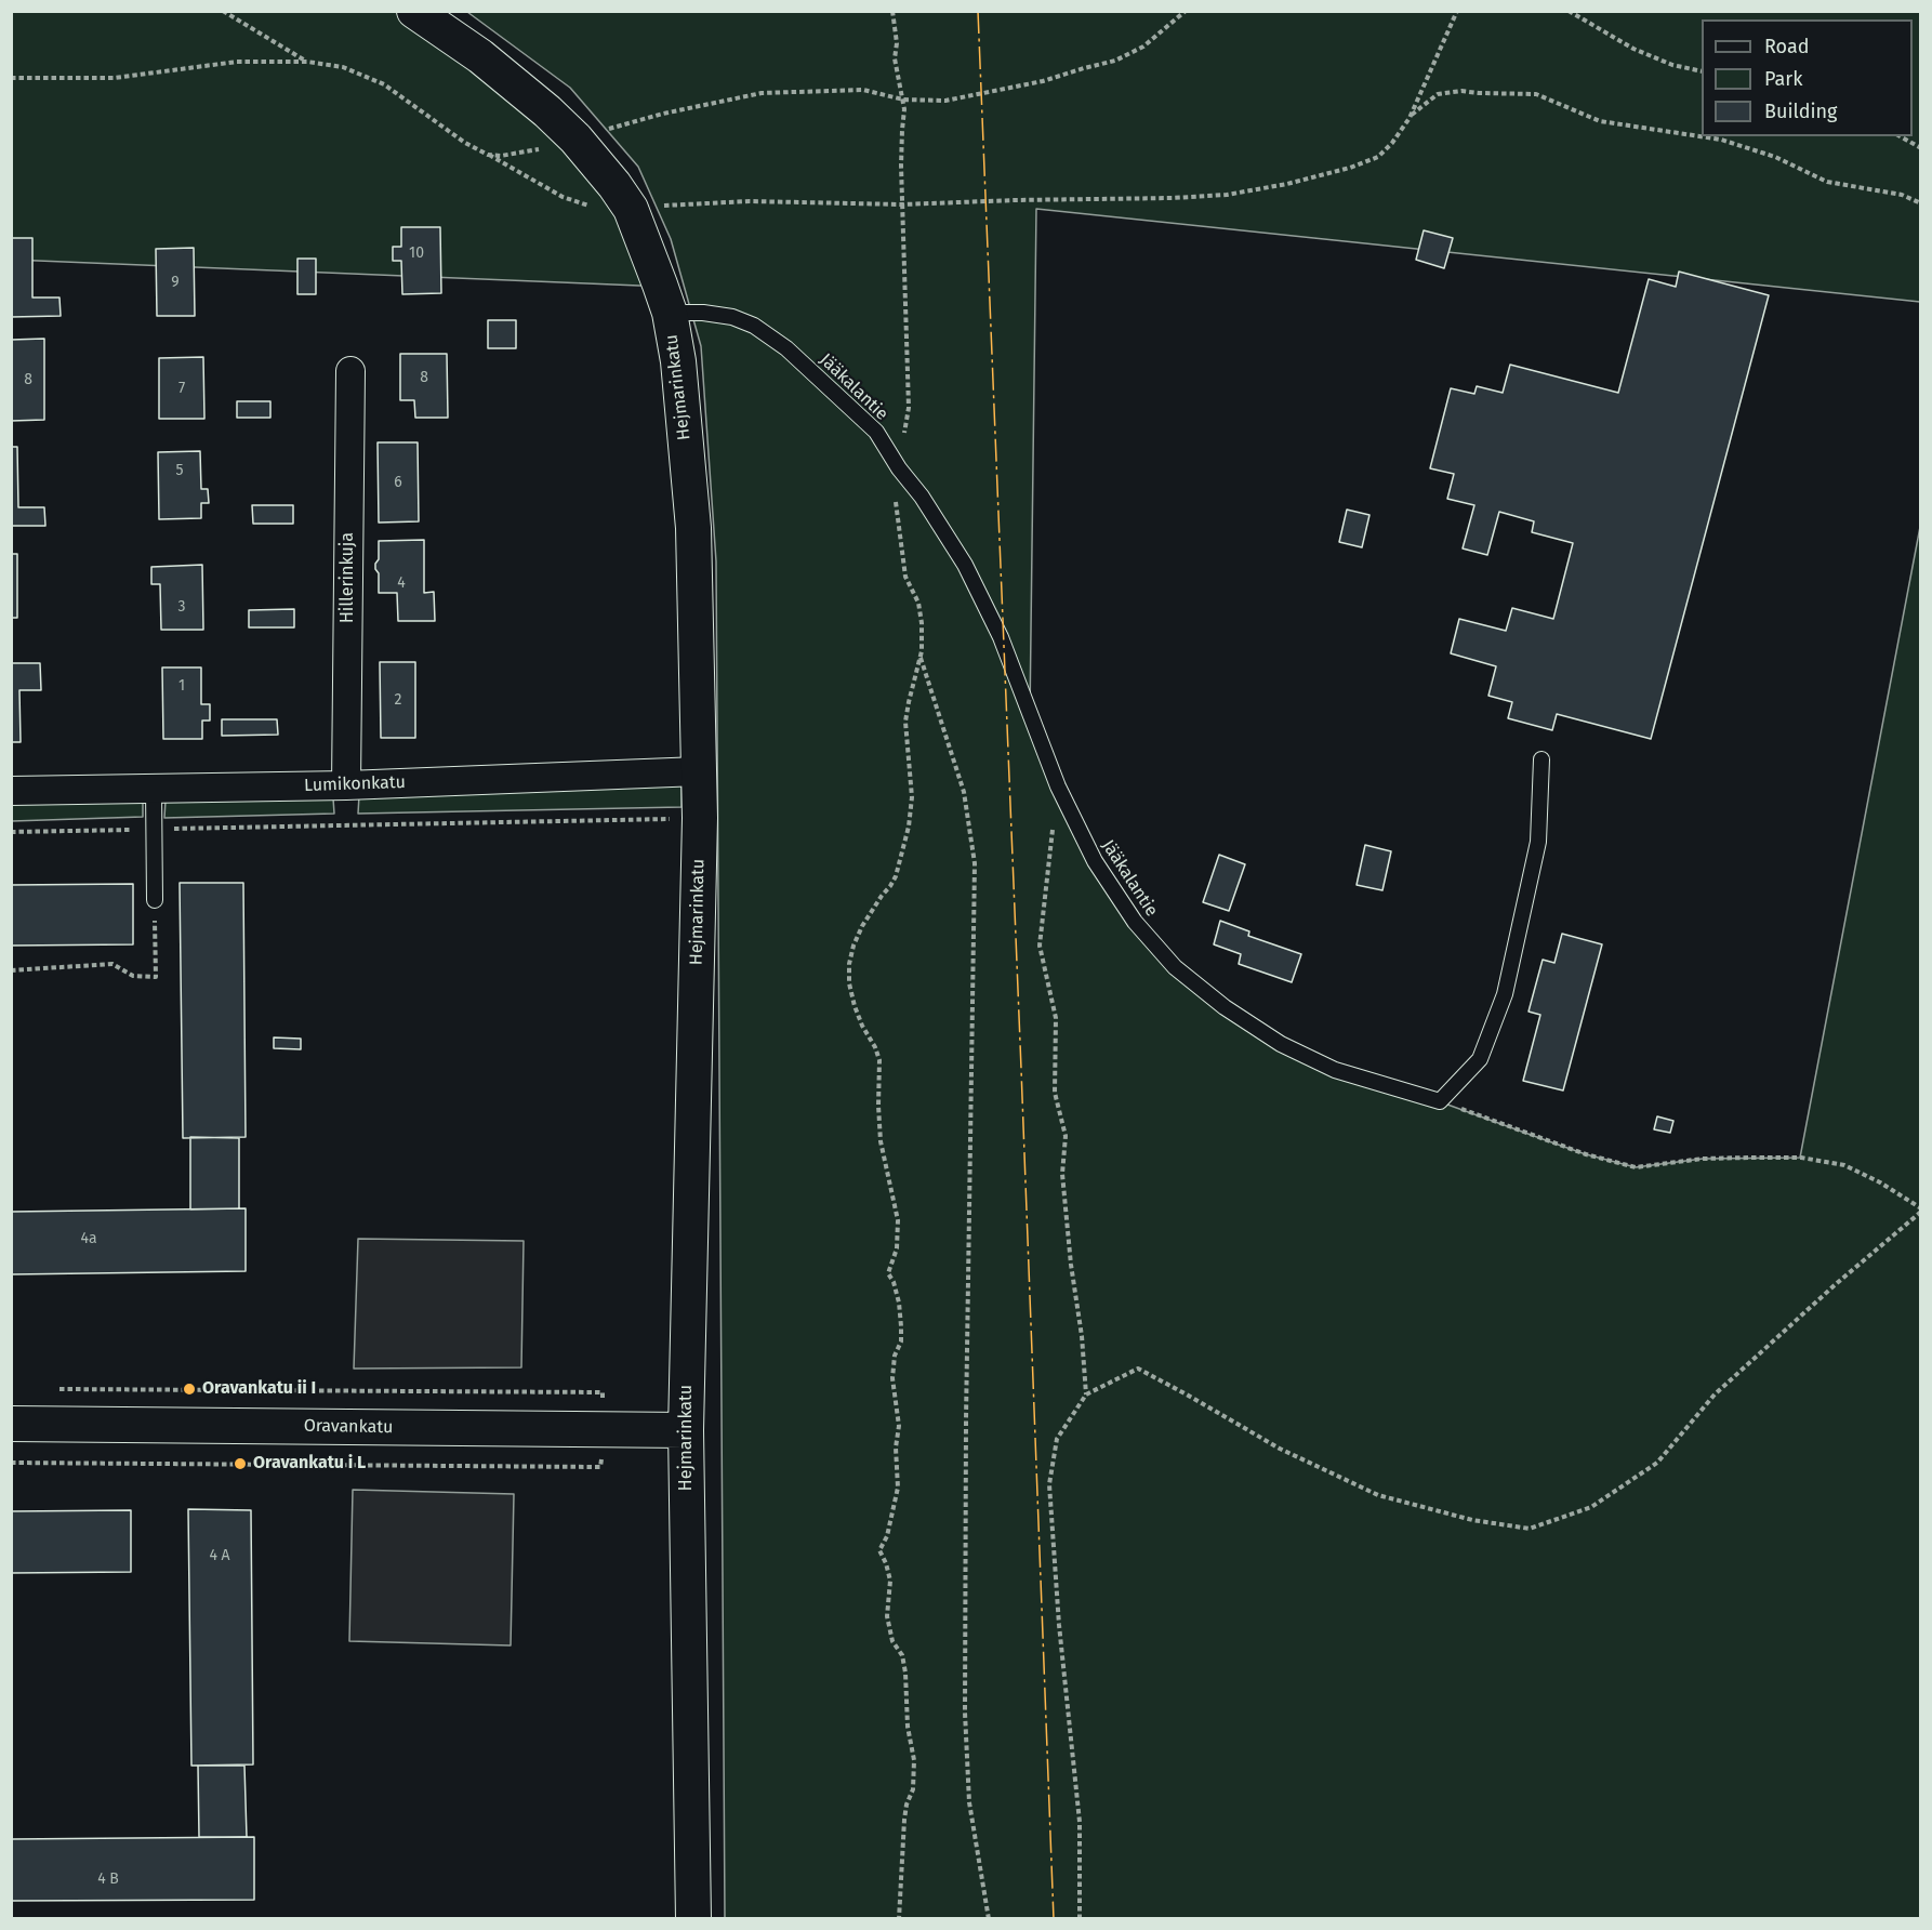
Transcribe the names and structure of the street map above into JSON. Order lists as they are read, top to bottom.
{
  "streets": {
    "street": [
      "Hejmarinkatu",
      "Hillerinkuja",
      "Lumikonkatu",
      "Oravankatu"
    ],
    "lane": ["Jääkalantie"]
  },
  "crossings": [
    ["Hejmarinkatu", "Jääkalantie"],
    ["Hejmarinkatu", "Lumikonkatu"],
    ["Hejmarinkatu", "Oravankatu"],
    ["Hillerinkuja", "Lumikonkatu"]
  ],
  "places": ["Oravankatu ii I", "Oravankatu i L"],
  "house_numbers": [
    "10",
    "9",
    "8",
    "8",
    "7",
    "5",
    "6",
    "4",
    "3",
    "1",
    "2",
    "4a",
    "4 A",
    "4 B"
  ],
  "legend": ["Road", "Park", "Building"]
}
